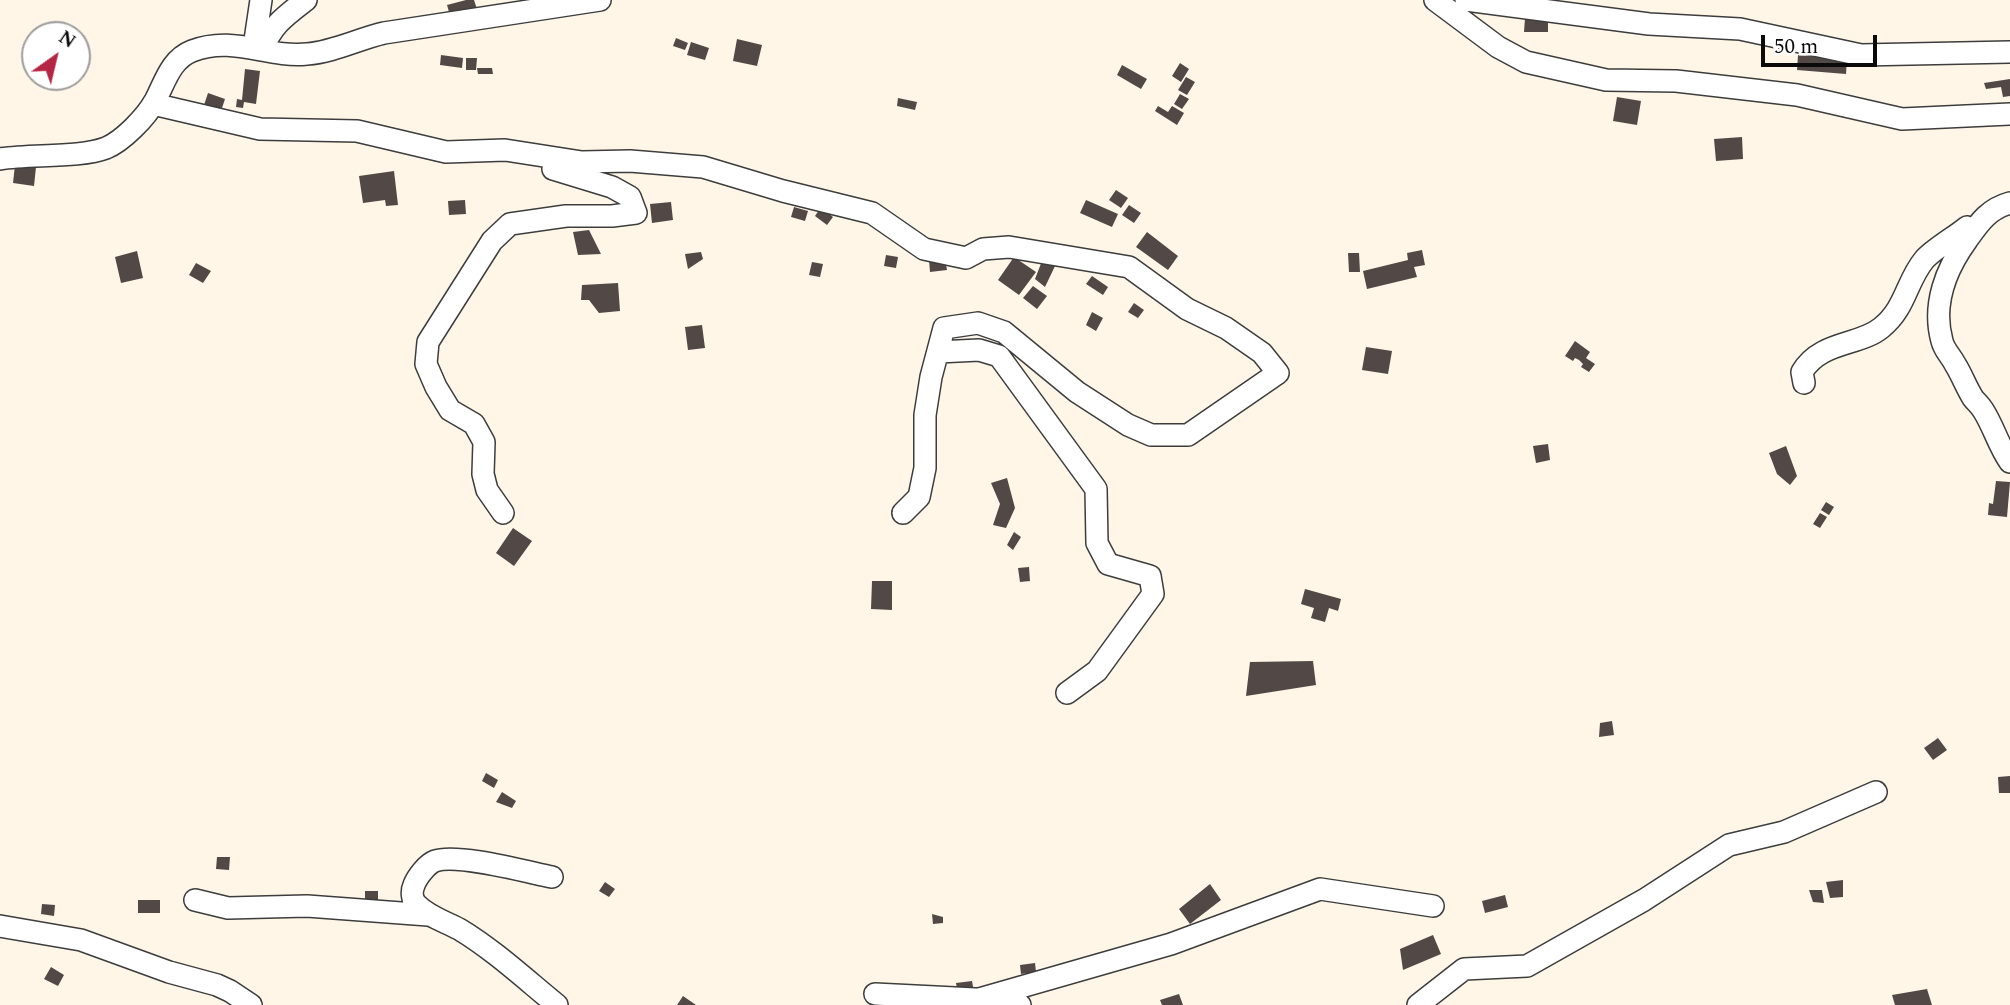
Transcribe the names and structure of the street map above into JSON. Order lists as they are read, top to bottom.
{
  "scale_bar": "50 m",
  "north": "top right"
}
